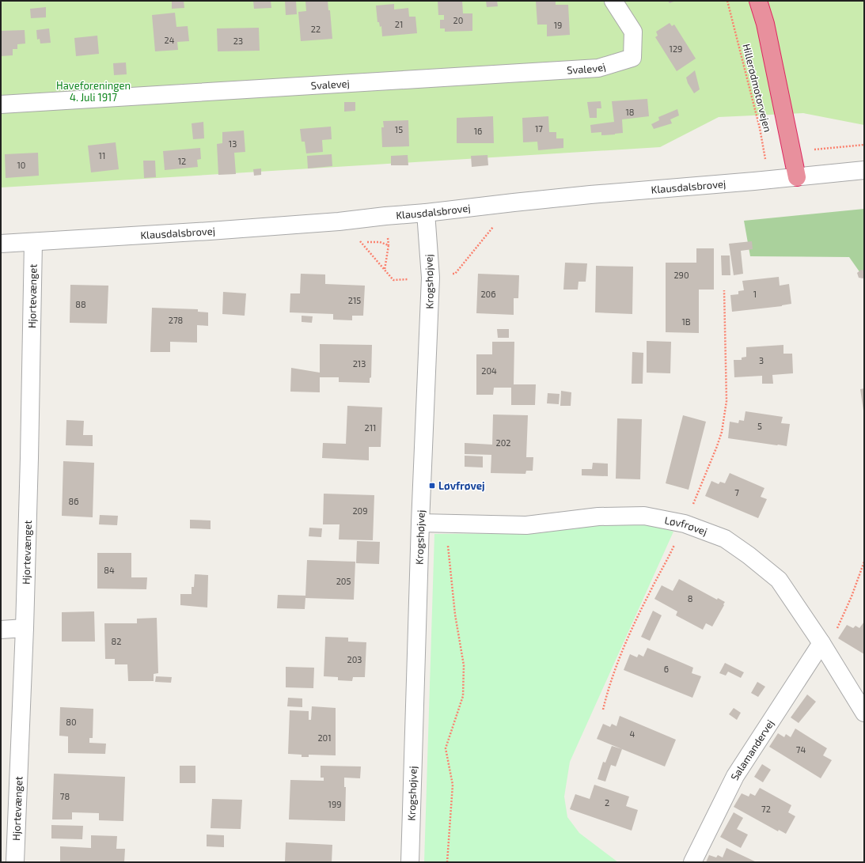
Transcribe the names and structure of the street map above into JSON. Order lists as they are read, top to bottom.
{
  "streets": {
    "street": [
      "Svalevej",
      "Klausdalsbrovej",
      "Krogshøjvej",
      "Hjortevænget",
      "Løvfrøvej",
      "Salamandervej"
    ],
    "path": ["Hillerødmotorvejen"]
  },
  "crossings": [
    ["Hillerødmotorvejen", "Klausdalsbrovej"],
    ["Klausdalsbrovej", "Krogshøjvej"],
    ["Klausdalsbrovej", "Hjortevænget"],
    ["Krogshøjvej", "Løvfrøvej"],
    ["Løvfrøvej", "Salamandervej"]
  ],
  "parks": ["Haveforeningen 4. Juli 1917"],
  "places": {
    "transit": ["Løvfrøvej"]
  },
  "house_numbers": [
    "20",
    "21",
    "19",
    "22",
    "24",
    "23",
    "129",
    "18",
    "17",
    "15",
    "16",
    "13",
    "11",
    "12",
    "10",
    "290",
    "206",
    "1",
    "215",
    "88",
    "278",
    "1B",
    "3",
    "213",
    "204",
    "5",
    "211",
    "202",
    "7",
    "86",
    "209",
    "84",
    "205",
    "8",
    "82",
    "203",
    "6",
    "80",
    "4",
    "201",
    "74",
    "78",
    "2",
    "199",
    "72"
  ]
}
